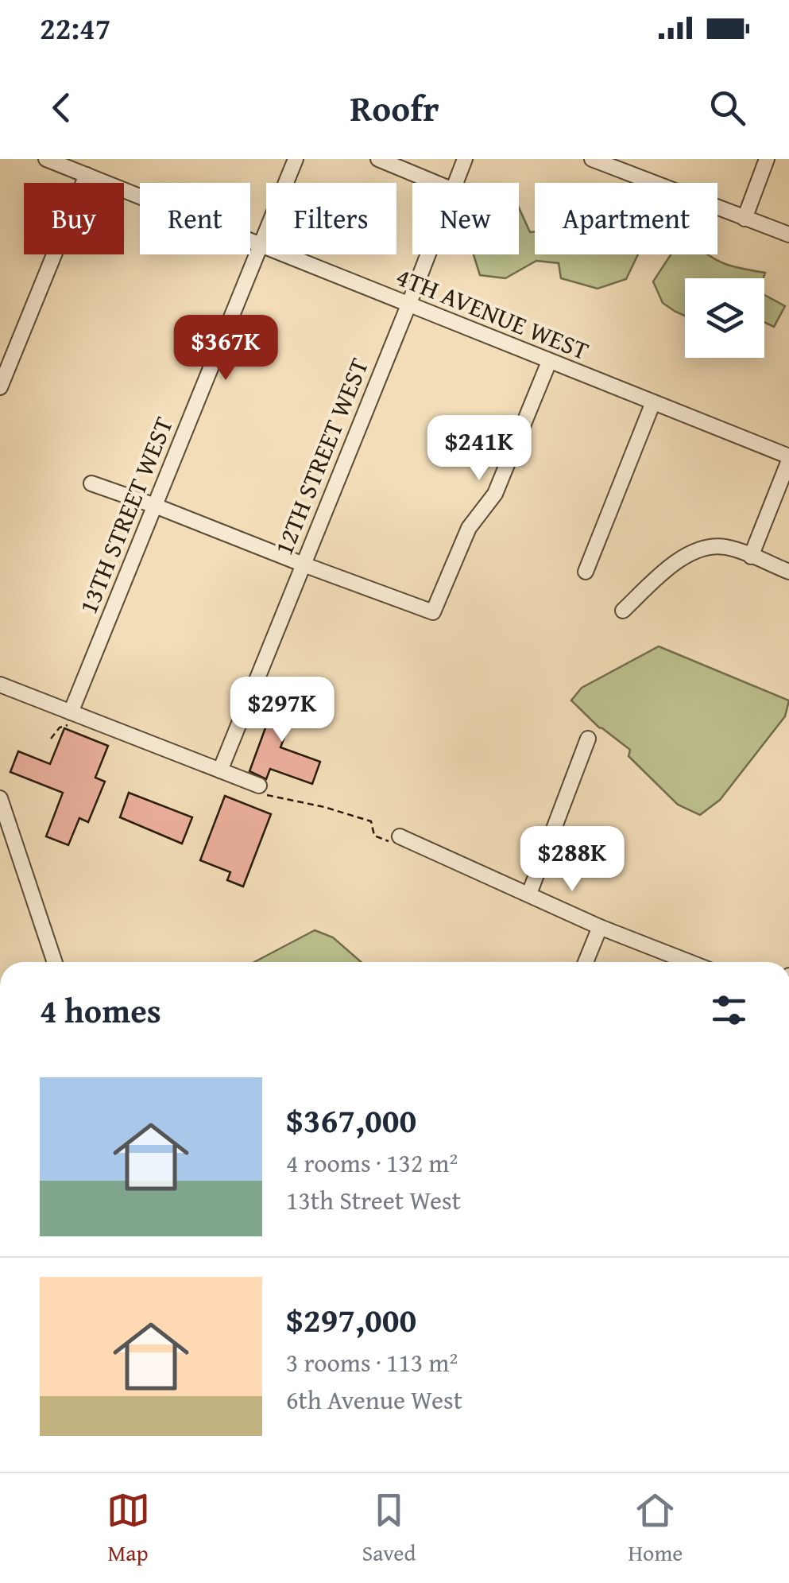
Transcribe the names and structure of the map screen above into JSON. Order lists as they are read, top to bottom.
{
  "streets": {
    "street": ["4TH AVENUE WEST", "12TH STREET WEST", "13TH STREET WEST"]
  },
  "crossings": [
    ["4TH AVENUE WEST", "12TH STREET WEST"],
    ["4TH AVENUE WEST", "13TH STREET WEST"]
  ],
  "page": {
    "status": "22:47",
    "header": "Roofr",
    "chip": [
      "Buy",
      "Rent",
      "Filters",
      "New",
      "Apartment"
    ],
    "price": [
      "$367K",
      "$241K",
      "$297K",
      "$288K"
    ],
    "heading": "4 homes",
    "list": [
      {
        "name": "$367,000",
        "note": "4 rooms · 132 m² · 13th Street West"
      },
      {
        "name": "$297,000",
        "note": "3 rooms · 113 m² · 6th Avenue West"
      }
    ],
    "tabs": ["Map", "Saved", "Home"]
  }
}
